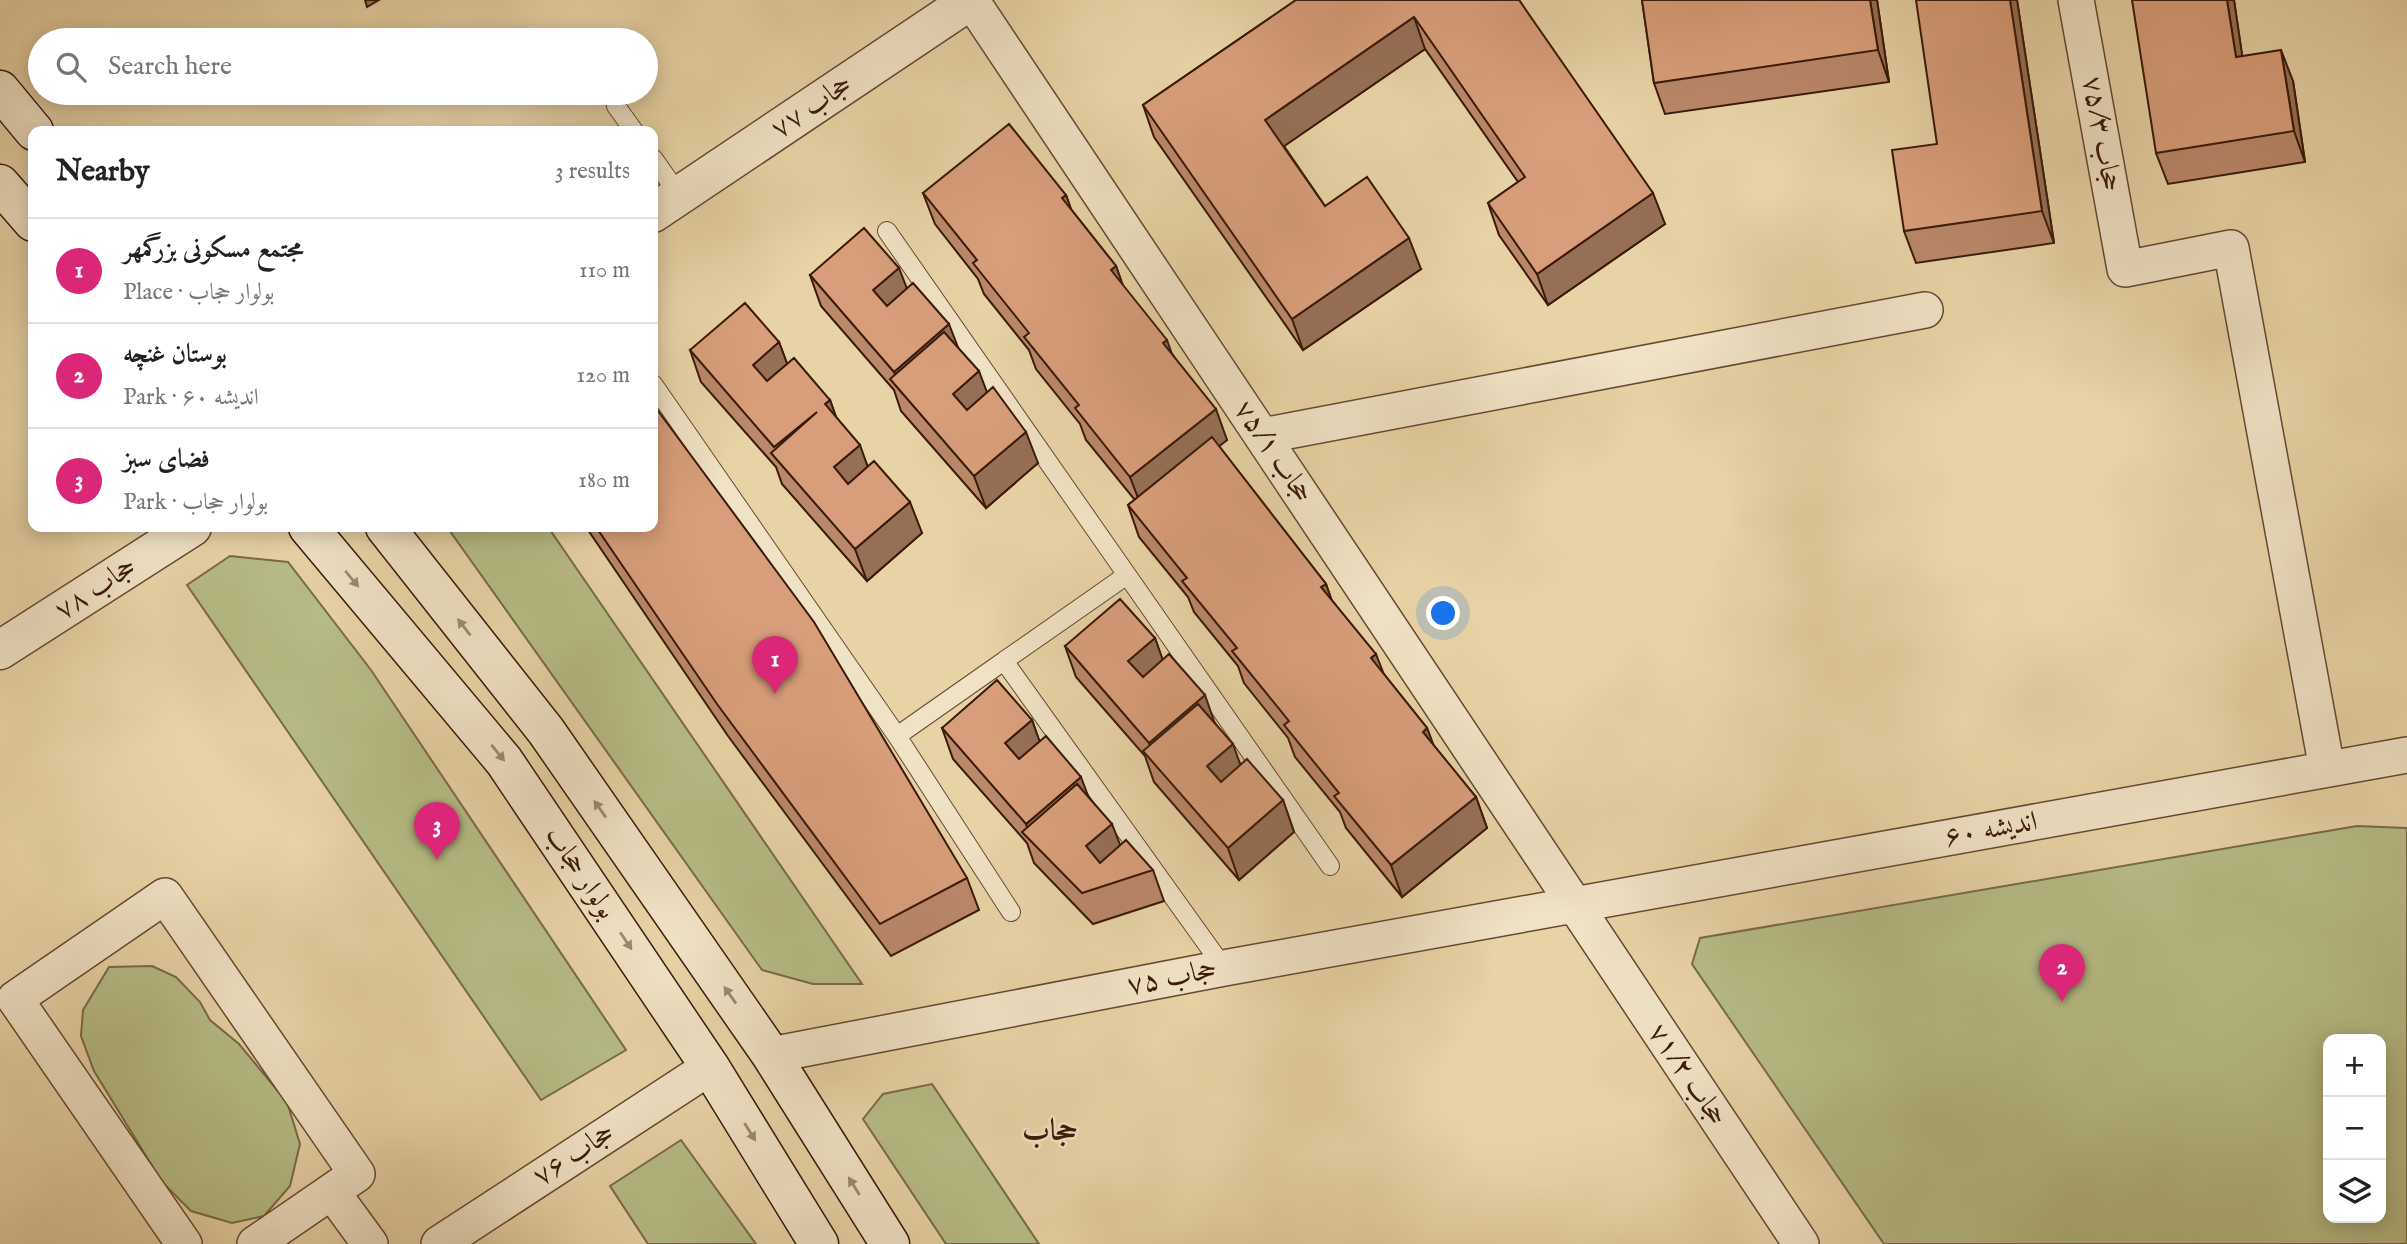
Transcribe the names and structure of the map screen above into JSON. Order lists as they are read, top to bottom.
{
  "streets": {
    "main road": ["حجاب ۷۷", "حجاب ۷۸", "بولوار حجاب"],
    "street": [
      "حجاب ۷۵/۳",
      "حجاب ۷۵/۱",
      "اندیشه ۶۰",
      "حجاب ۷۵",
      "حجاب ۷۱/۲",
      "حجاب ۷۶"
    ]
  },
  "crossings": [
    ["حجاب ۷۷", "حجاب ۷۵/۱"],
    ["حجاب ۷۵/۳", "اندیشه ۶۰"],
    ["حجاب ۷۵/۱", "اندیشه ۶۰"],
    ["حجاب ۷۵/۱", "حجاب ۷۵"],
    ["حجاب ۷۵/۱", "حجاب ۷۱/۲"],
    ["اندیشه ۶۰", "حجاب ۷۵"],
    ["اندیشه ۶۰", "حجاب ۷۱/۲"],
    ["بولوار حجاب", "حجاب ۷۵"],
    ["بولوار حجاب", "حجاب ۷۶"],
    ["حجاب ۷۵", "حجاب ۷۱/۲"]
  ],
  "districts": ["حجاب"],
  "page": {
    "search": "Search here",
    "heading": ["Nearby", "3 results"],
    "list": [
      {
        "mark": "1",
        "name": "مجتمع مسکونی بزرگمهر",
        "note": "Place · بولوار حجاب",
        "value": "110 m"
      },
      {
        "mark": "2",
        "name": "بوستان غنچه",
        "note": "Park · اندیشه ۶۰",
        "value": "120 m"
      },
      {
        "mark": "3",
        "name": "فضای سبز",
        "note": "Park · بولوار حجاب",
        "value": "180 m"
      }
    ],
    "pins": ["1", "3", "2"],
    "map_buttons": ["+", "−"]
  }
}
